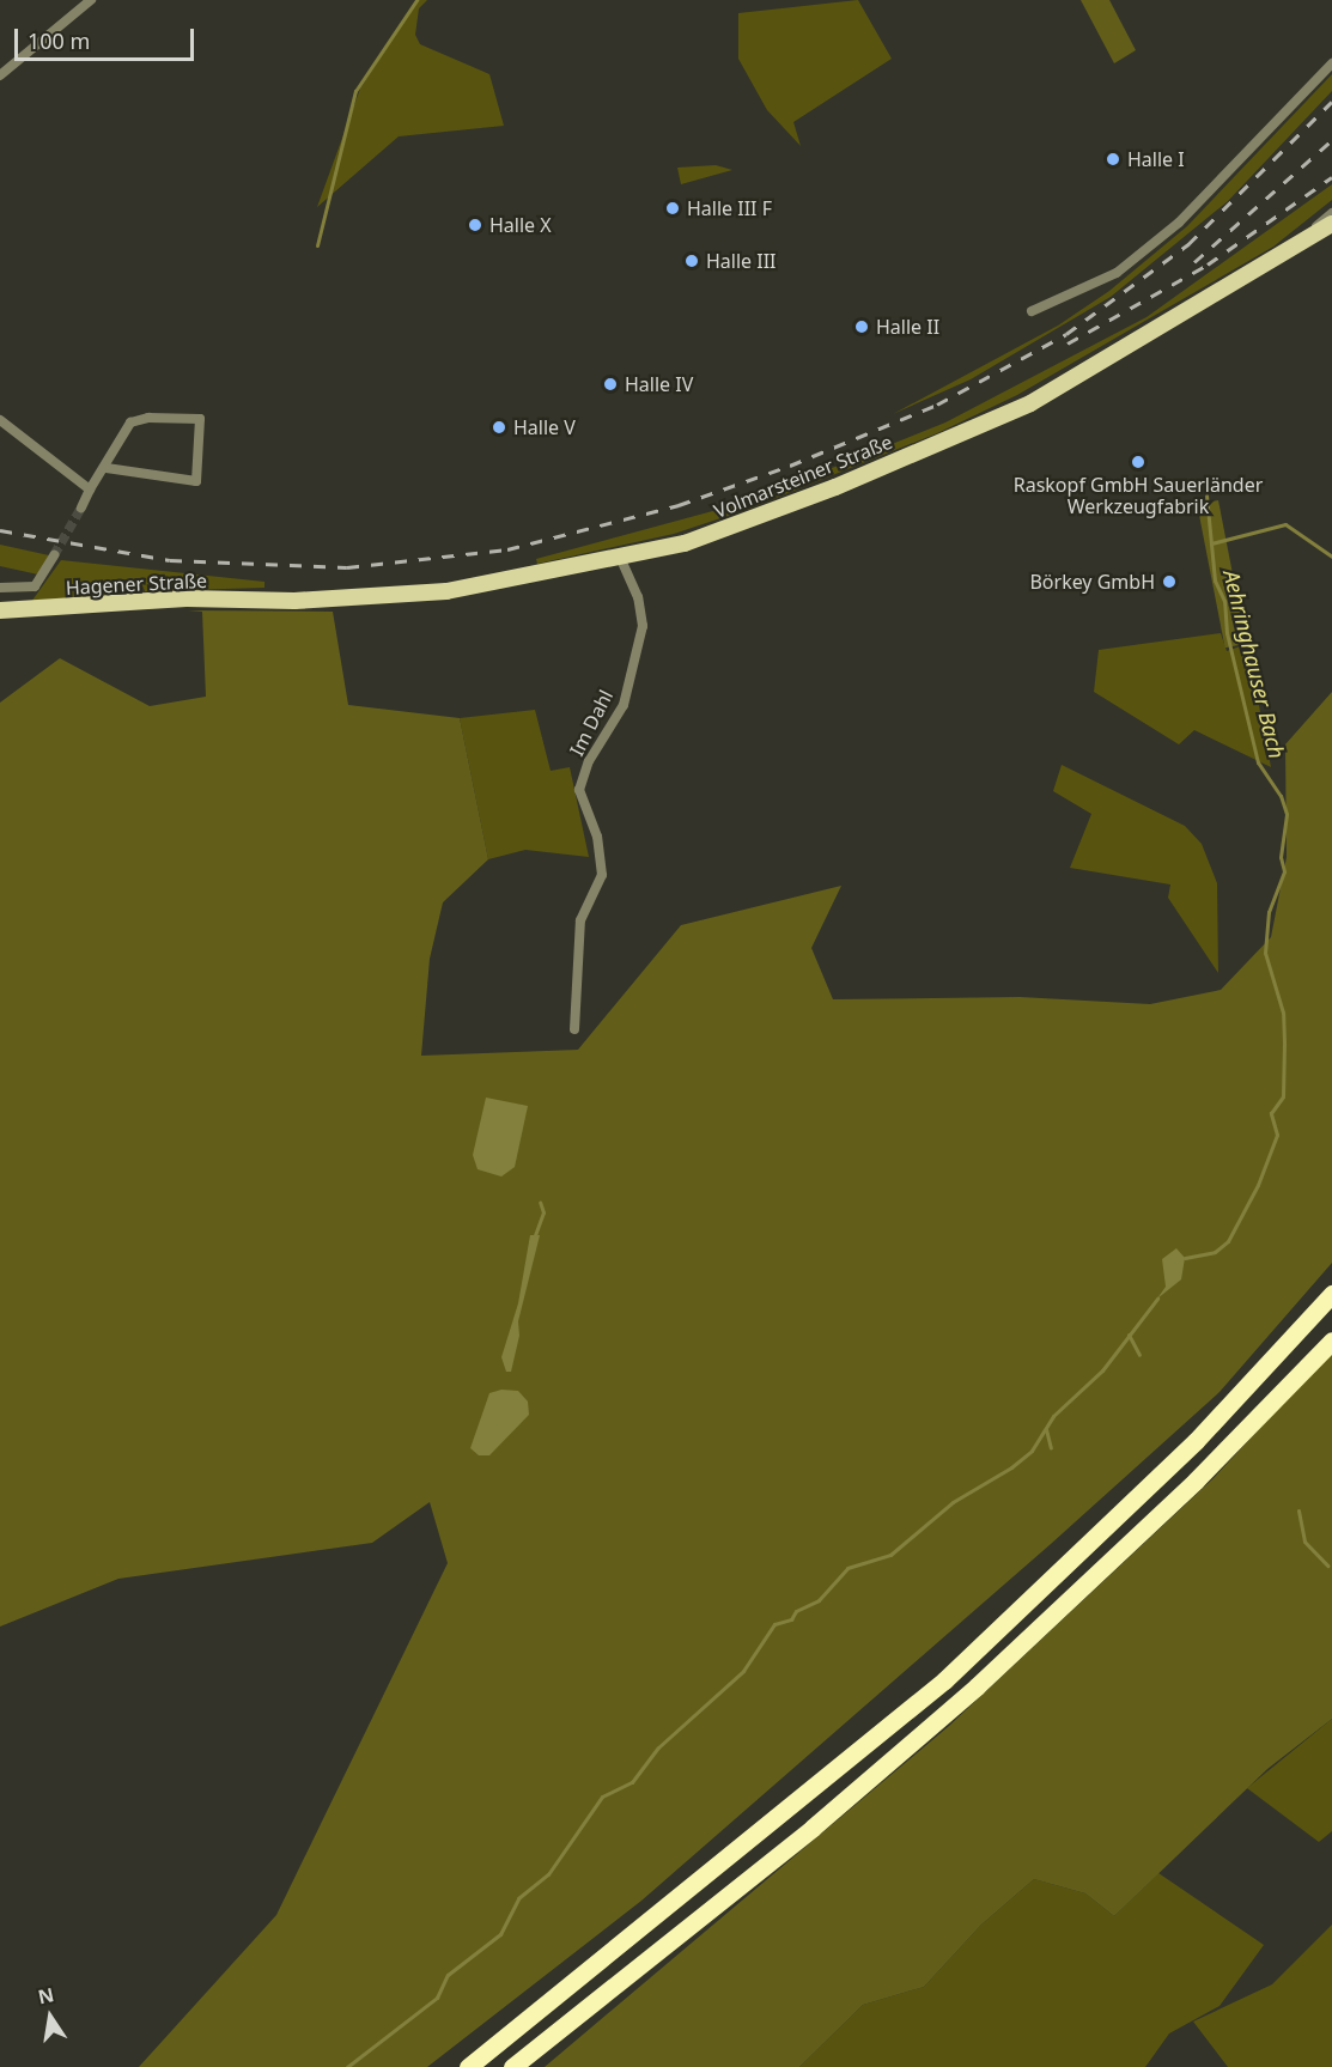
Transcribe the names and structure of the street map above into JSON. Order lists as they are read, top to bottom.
{
  "streets": {
    "main road": ["Volmarsteiner Straße", "Hagener Straße"],
    "street": ["Im Dahl"]
  },
  "crossings": [
    ["Volmarsteiner Straße", "Hagener Straße"],
    ["Volmarsteiner Straße", "Im Dahl"]
  ],
  "water": ["Aehringhauser Bach"],
  "places": [
    "Halle I",
    "Halle III F",
    "Halle X",
    "Halle III",
    "Halle II",
    "Halle IV",
    "Halle V",
    "Raskopf GmbH Sauerländer Werkzeugfabrik",
    "Börkey GmbH"
  ],
  "scale_bar": "100 m",
  "north": "top"
}
